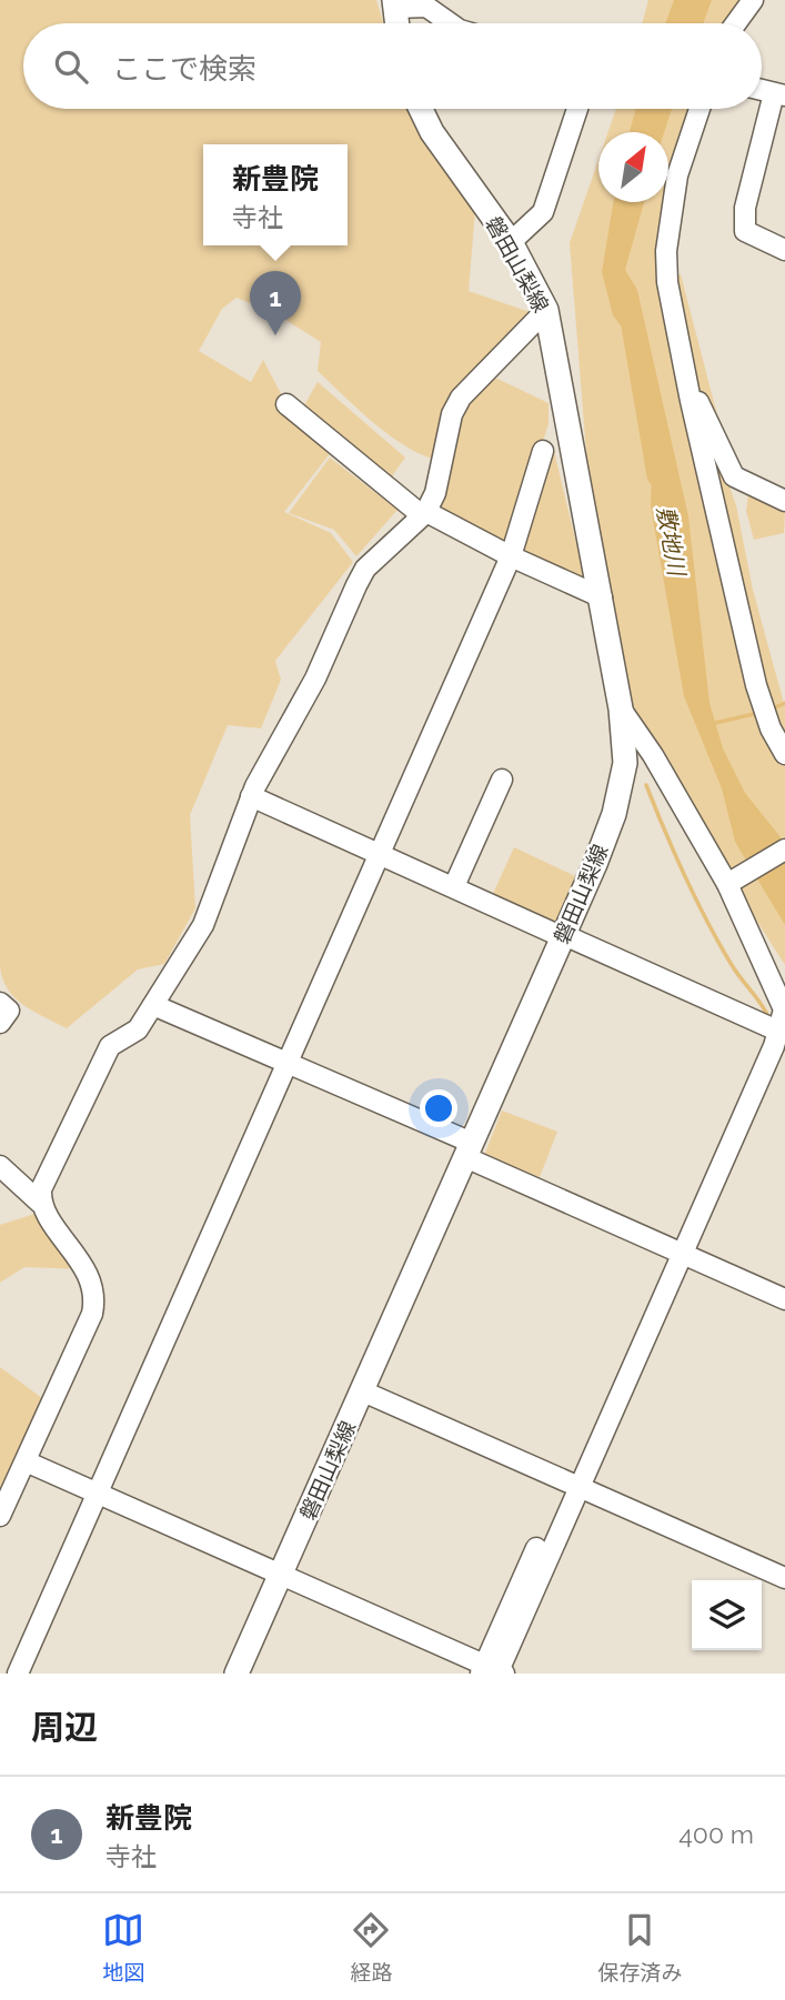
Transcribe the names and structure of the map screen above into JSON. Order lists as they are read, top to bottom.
{
  "streets": {
    "main road": ["磐田山梨線"]
  },
  "water": ["敷地川"],
  "north": "top right",
  "page": {
    "search": "ここで検索",
    "popup": ["新豊院", "寺社"],
    "pins": "1",
    "heading": "周辺",
    "list": [
      {
        "mark": "1",
        "name": "新豊院",
        "note": "寺社",
        "value": "400 m"
      }
    ],
    "nav": ["地図", "経路", "保存済み"]
  }
}
